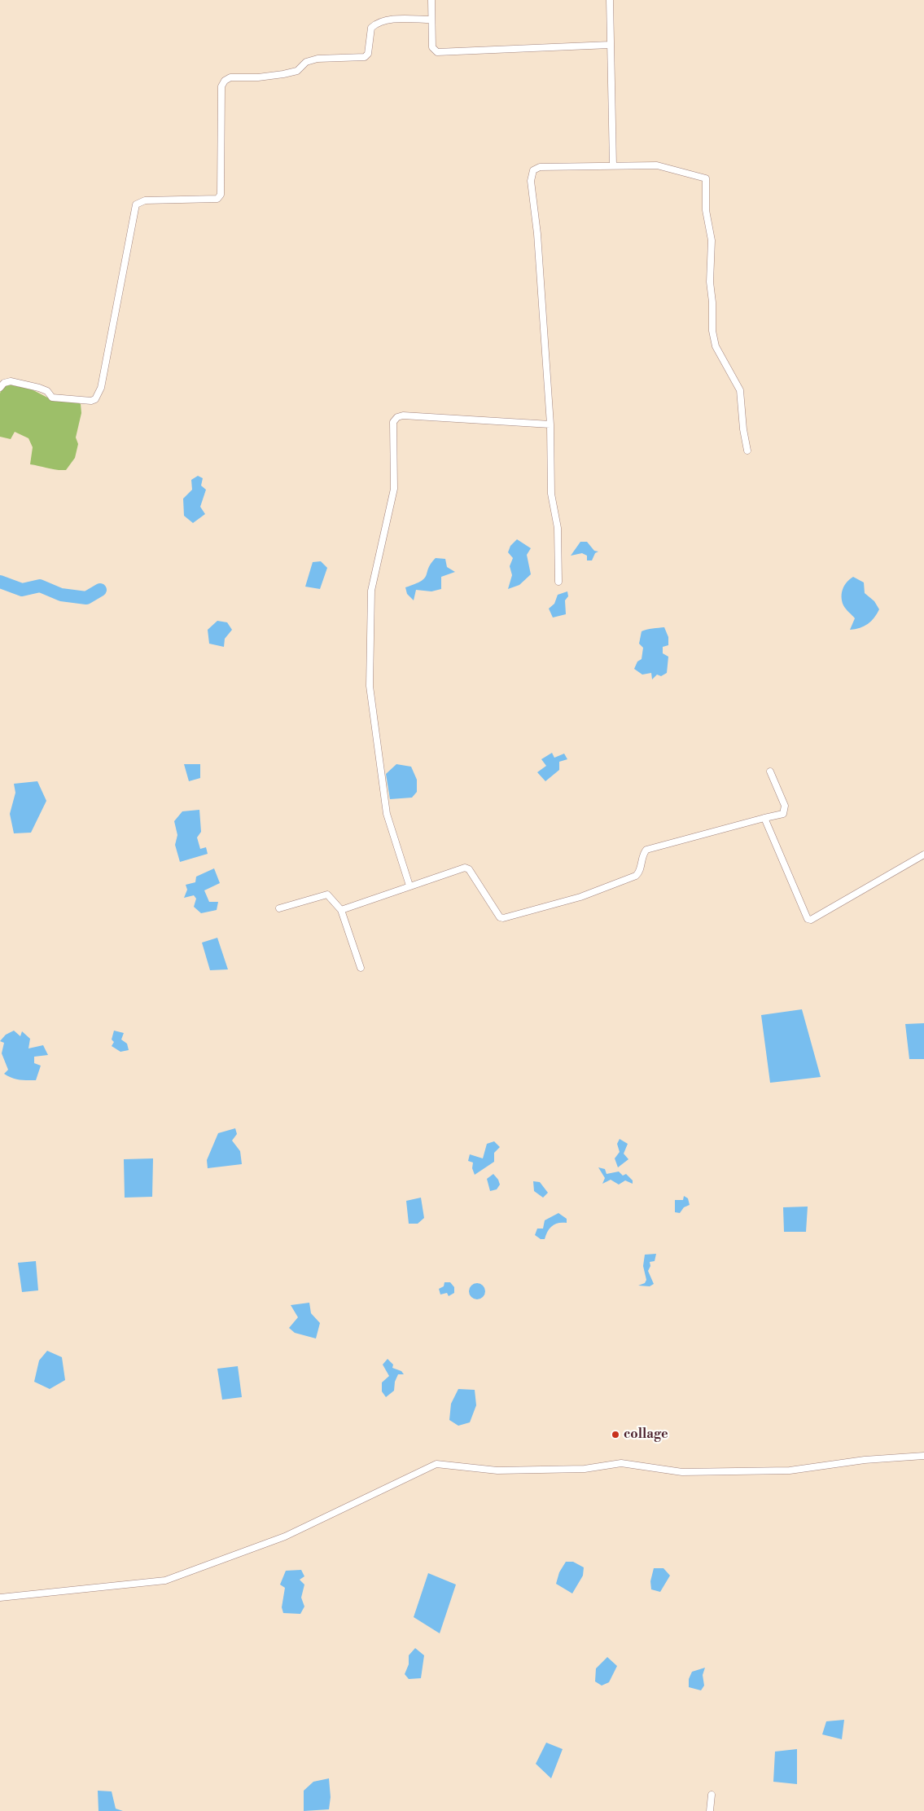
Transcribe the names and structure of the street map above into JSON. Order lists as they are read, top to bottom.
{
  "places": ["collage"]
}
